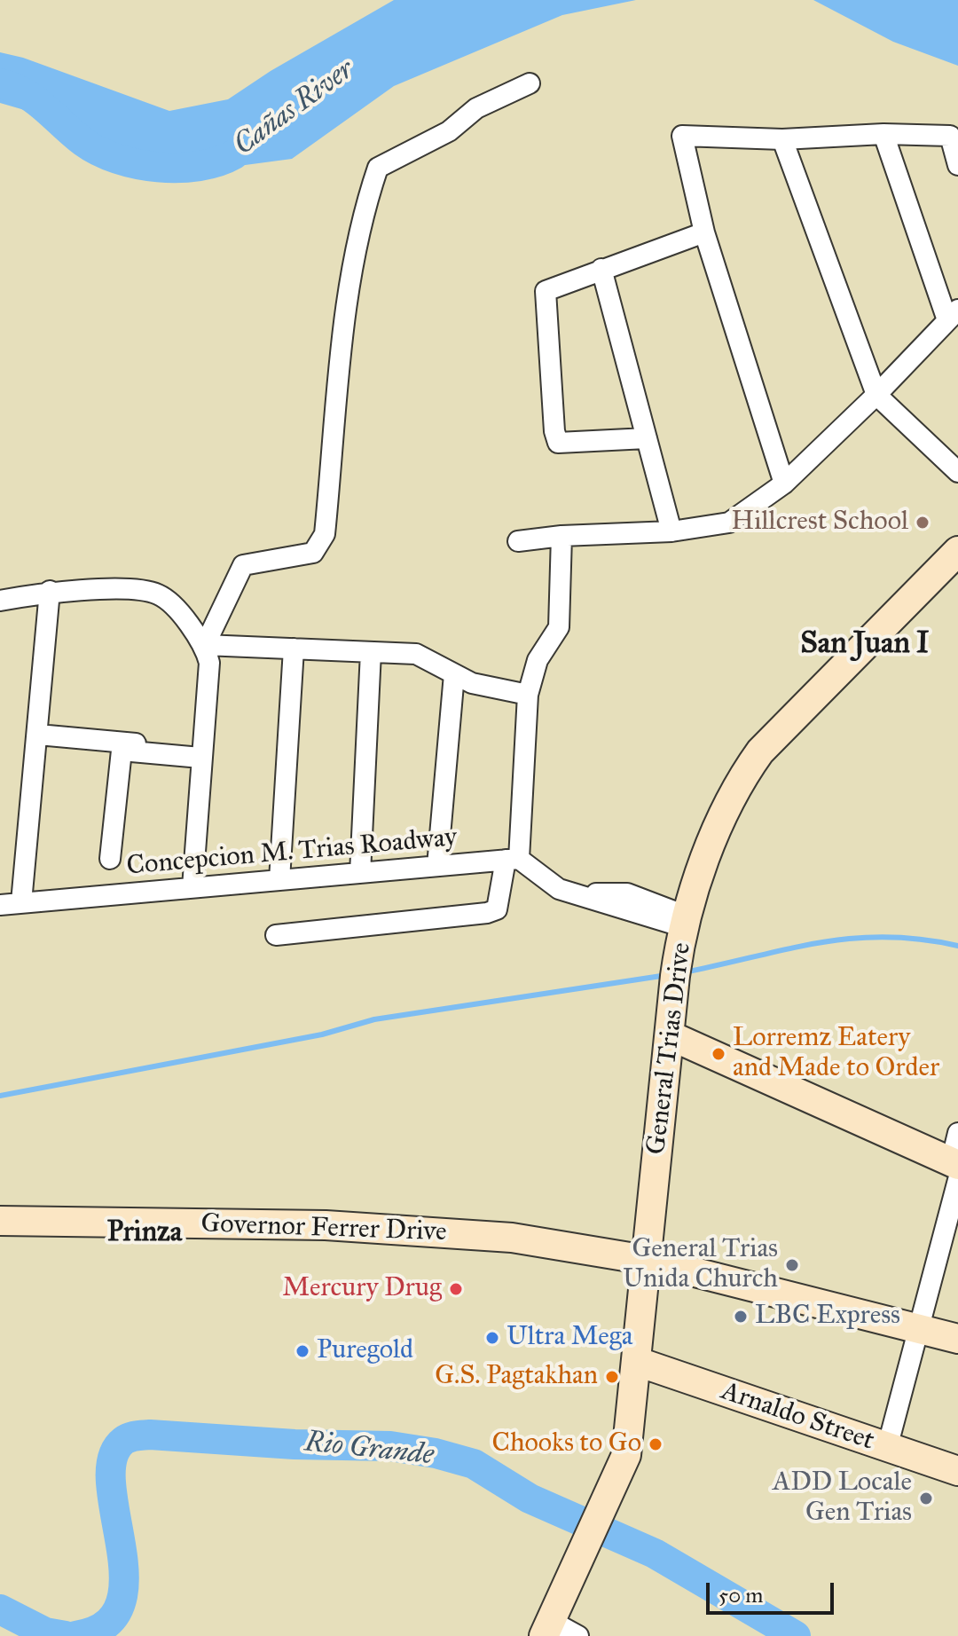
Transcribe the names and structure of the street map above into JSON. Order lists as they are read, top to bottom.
{
  "streets": {
    "main road": ["General Trias Drive", "Governor Ferrer Drive", "Arnaldo Street"],
    "street": ["Concepcion M. Trias Roadway"]
  },
  "crossings": [
    ["General Trias Drive", "Governor Ferrer Drive"],
    ["General Trias Drive", "Arnaldo Street"]
  ],
  "districts": ["San Juan I", "Prinza"],
  "water": ["Cañas River", "Rio Grande"],
  "places": [
    "Hillcrest School",
    "Lorremz Eatery and Made to Order",
    "General Trias Unida Church",
    "Mercury Drug",
    "LBC Express",
    "Ultra Mega",
    "Puregold",
    "G.S. Pagtakhan",
    "Chooks to Go",
    "ADD Locale Gen Trias"
  ],
  "scale_bar": "50 m"
}
